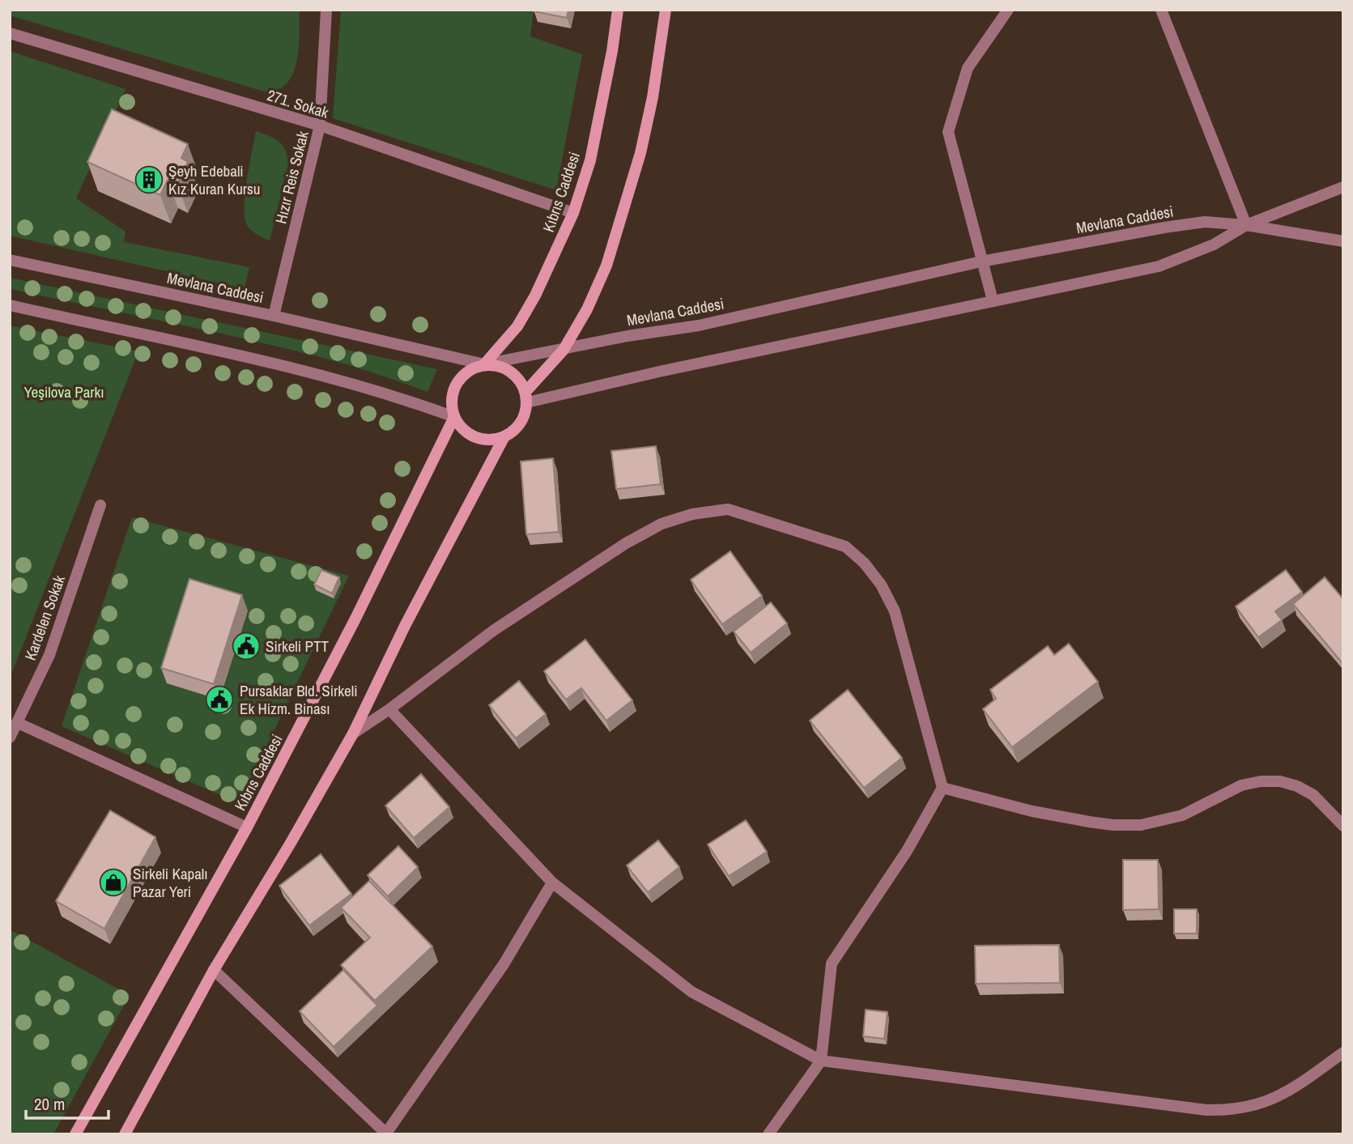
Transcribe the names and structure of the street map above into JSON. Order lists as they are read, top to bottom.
{
  "streets": {
    "main road": ["Kıbrıs Caddesi"],
    "street": [
      "271. Sokak",
      "Hızır Reis Sokak",
      "Mevlana Caddesi",
      "Kardelen Sokak"
    ]
  },
  "crossings": [
    ["271. Sokak", "Hızır Reis Sokak"],
    ["271. Sokak", "Kıbrıs Caddesi"],
    ["Hızır Reis Sokak", "Mevlana Caddesi"],
    ["Kıbrıs Caddesi", "Mevlana Caddesi"]
  ],
  "parks": ["Yeşilova Parkı"],
  "places": {
    "building": ["Şeyh Edebali Kız Kuran Kursu"],
    "public building": ["Sirkeli PTT", "Pursaklar Bld. Sirkeli Ek Hizm. Binası"],
    "shop": ["Sirkeli Kapalı Pazar Yeri"]
  },
  "scale_bar": "20 m"
}
